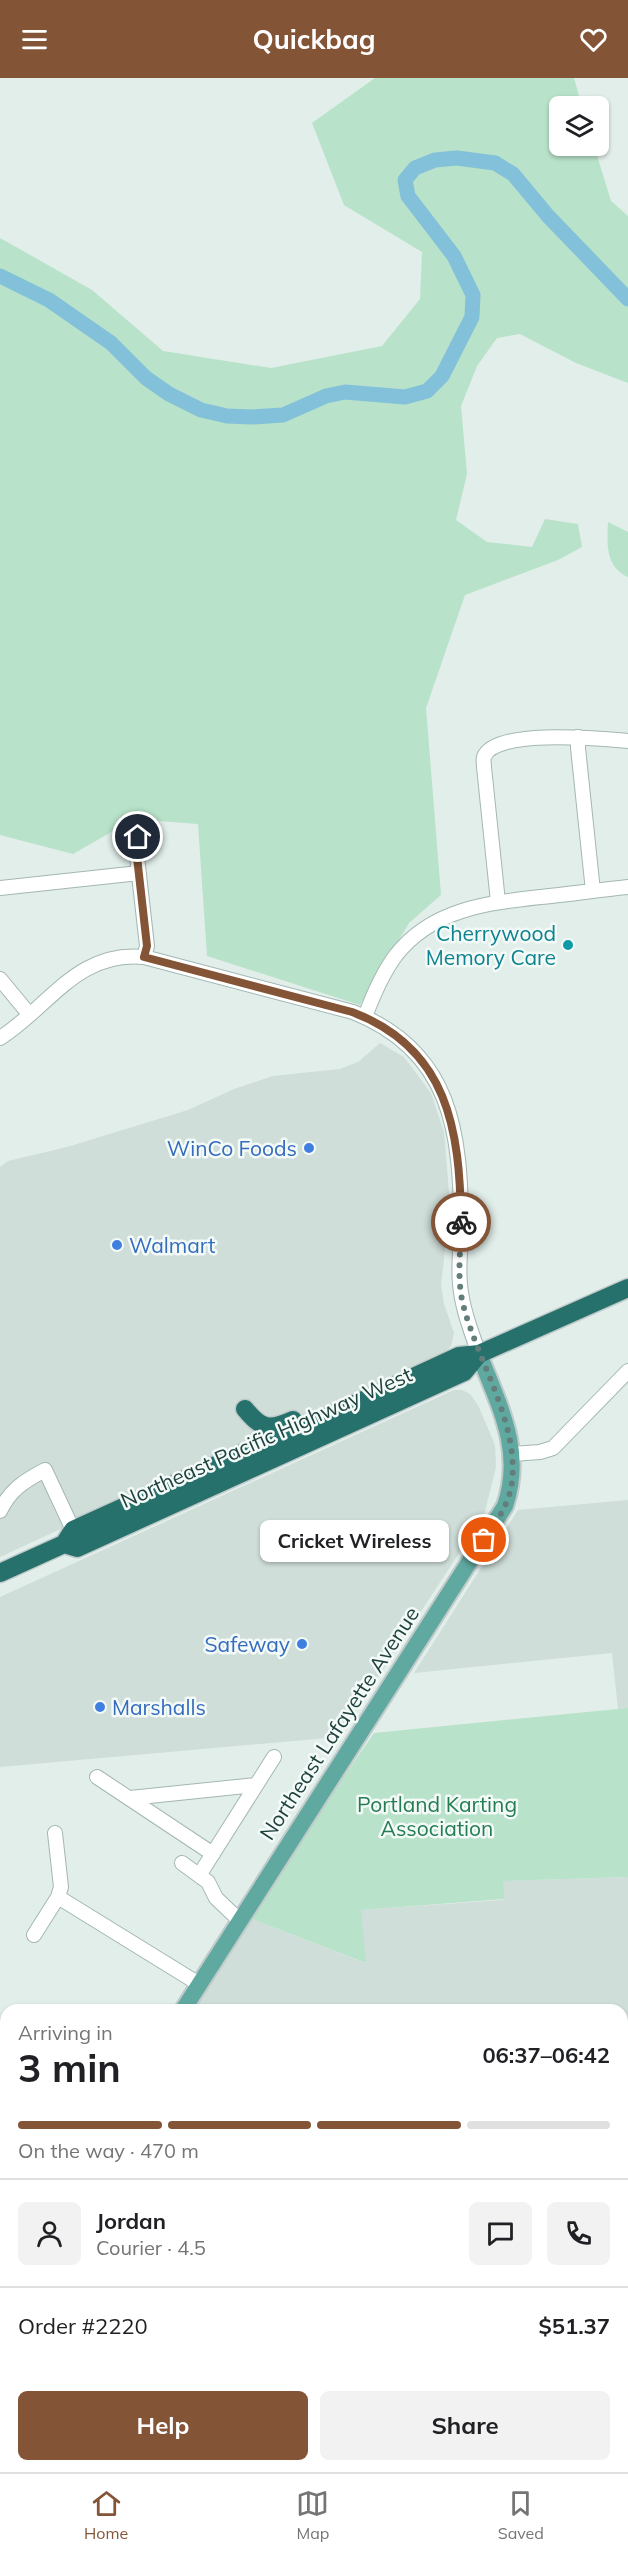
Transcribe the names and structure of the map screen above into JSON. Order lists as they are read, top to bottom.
{
  "streets": {
    "highway": ["Northeast Pacific Highway West"],
    "main road": ["Northeast Lafayette Avenue"]
  },
  "crossings": [
    ["Northeast Pacific Highway West", "Northeast Lafayette Avenue"]
  ],
  "parks": ["Portland Karting Association"],
  "places": [
    "Cherrywood Memory Care",
    "WinCo Foods",
    "Walmart",
    "Cricket Wireless",
    "Safeway",
    "Marshalls"
  ],
  "page": {
    "header": "Quickbag",
    "bubble": "Cricket Wireless",
    "heading": ["3 min", "Arriving in", "06:37–06:42"],
    "panel": [
      "Jordan",
      "Courier · 4.5",
      "Order #2220",
      "$51.37"
    ],
    "bar": "On the way · 470 m",
    "buttons": ["Help", "Share"],
    "tabs": ["Home", "Map", "Saved"]
  }
}
